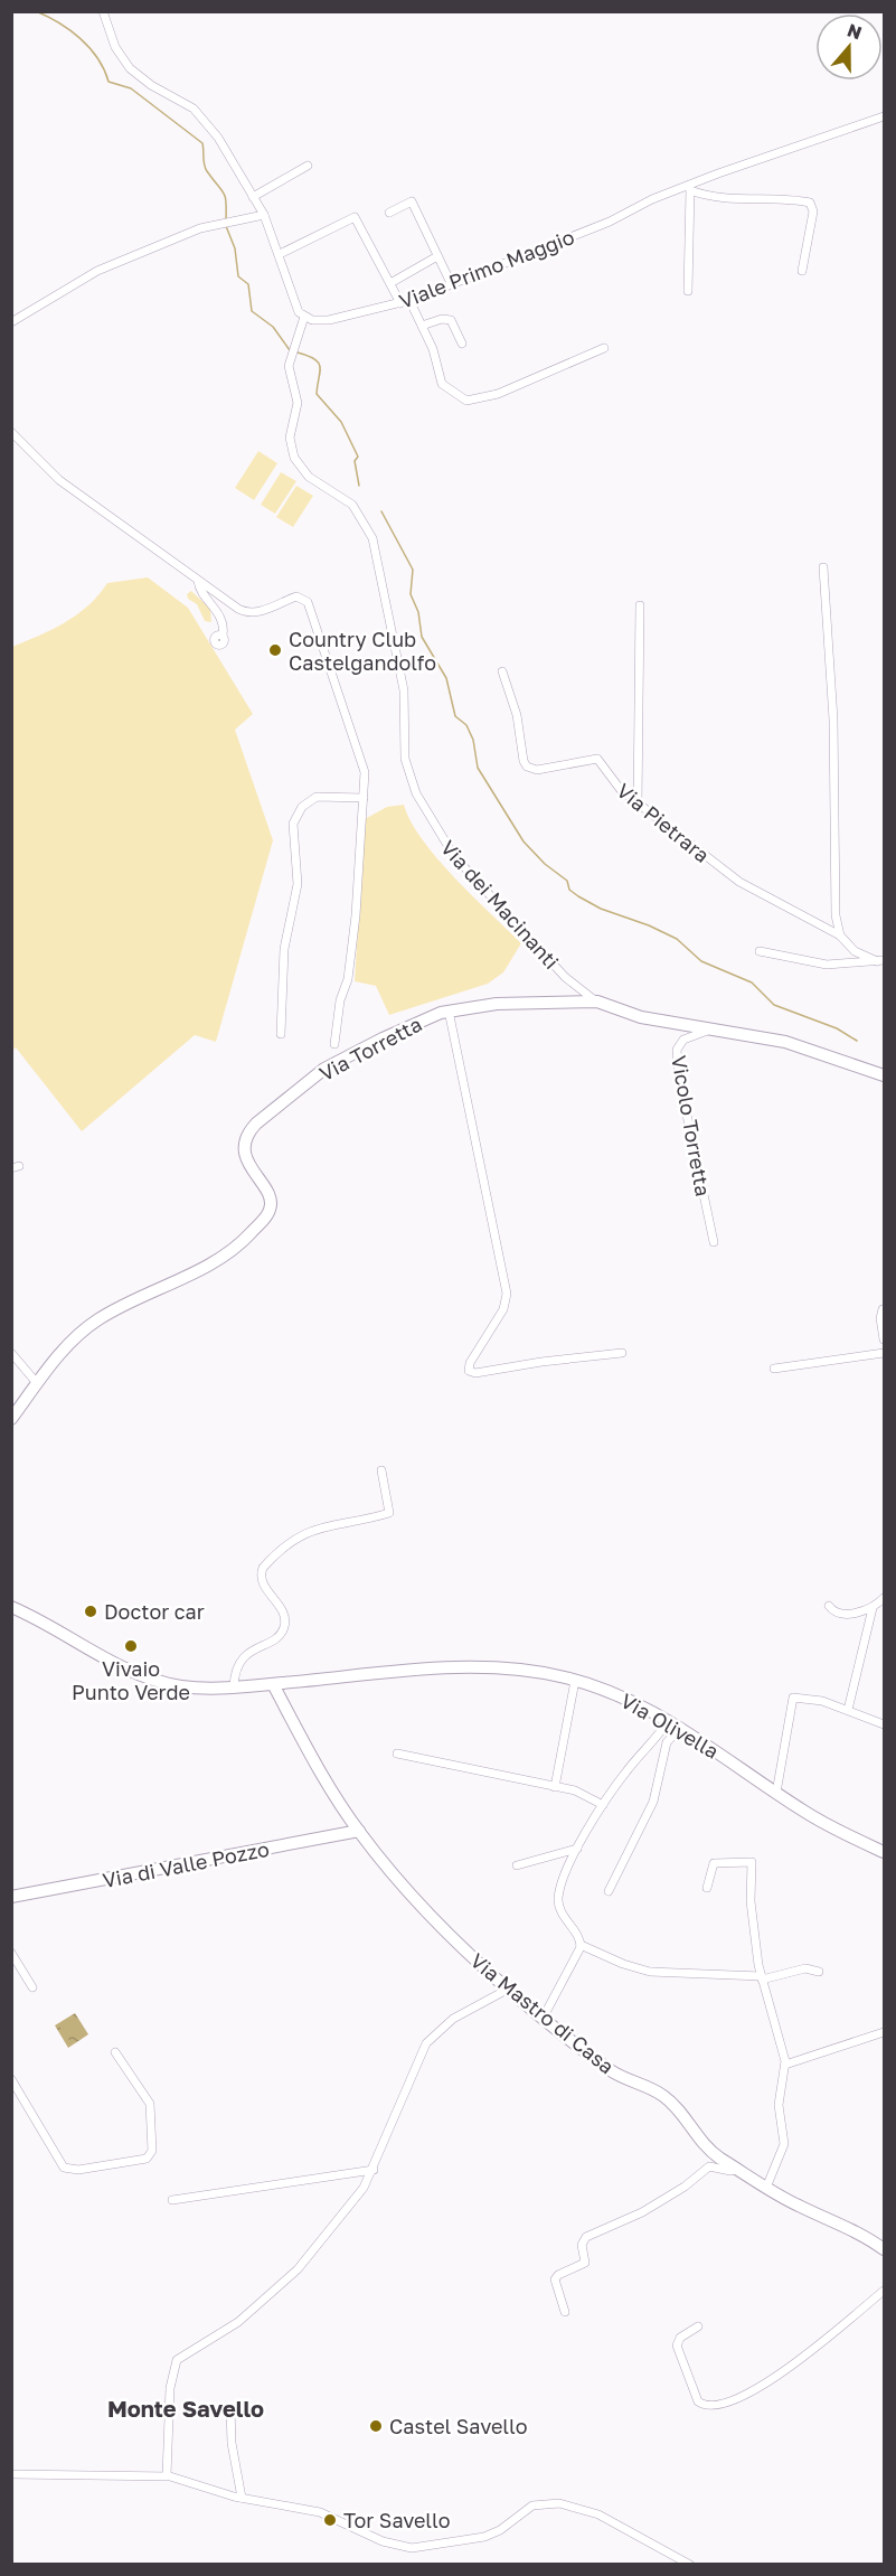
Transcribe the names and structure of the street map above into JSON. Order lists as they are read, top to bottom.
{
  "streets": {
    "street": [
      "Viale Primo Maggio",
      "Via Pietrara",
      "Via dei Macinanti",
      "Via Torretta",
      "Vicolo Torretta",
      "Via Olivella",
      "Via di Valle Pozzo",
      "Via Mastro di Casa"
    ]
  },
  "crossings": [
    ["Viale Primo Maggio", "Via dei Macinanti"],
    ["Via dei Macinanti", "Via Torretta"],
    ["Via Torretta", "Vicolo Torretta"],
    ["Via Olivella", "Via Mastro di Casa"],
    ["Via di Valle Pozzo", "Via Mastro di Casa"]
  ],
  "districts": ["Monte Savello"],
  "places": [
    "Country Club Castelgandolfo",
    "Doctor car",
    "Vivaio Punto Verde",
    "Castel Savello",
    "Tor Savello"
  ],
  "north": "top"
}
